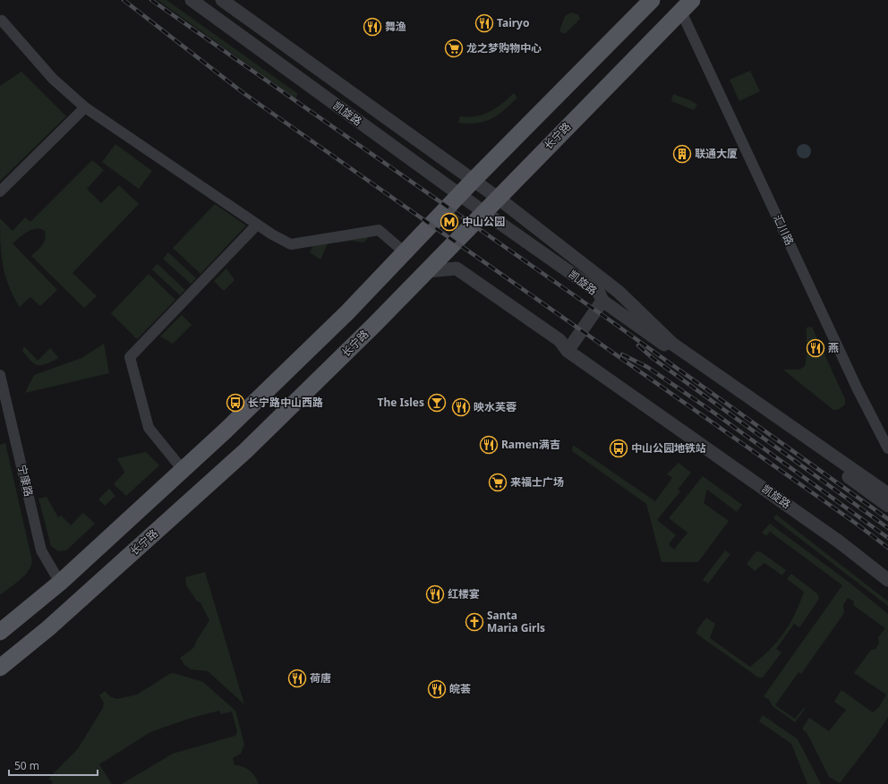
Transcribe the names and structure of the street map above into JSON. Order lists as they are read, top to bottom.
{
  "streets": {
    "main road": ["长宁路"],
    "street": ["凯旋路", "汇川路", "宁康路"]
  },
  "crossings": [
    ["凯旋路", "长宁路"],
    ["长宁路", "汇川路"]
  ],
  "places": {
    "restaurant": [
      "Tairyo",
      "舞渔",
      "燕",
      "映水芙蓉",
      "Ramen满吉",
      "红楼宴",
      "荷唐",
      "皖荟"
    ],
    "supermarket": ["龙之梦购物中心", "来福士广场"],
    "building": ["联通大厦"],
    "metro station": ["中山公园"],
    "bus stop": ["长宁路中山西路", "中山公园地铁站"],
    "bar": ["The Isles"],
    "church": ["Santa Maria Girls"]
  },
  "scale_bar": "50 m"
}
